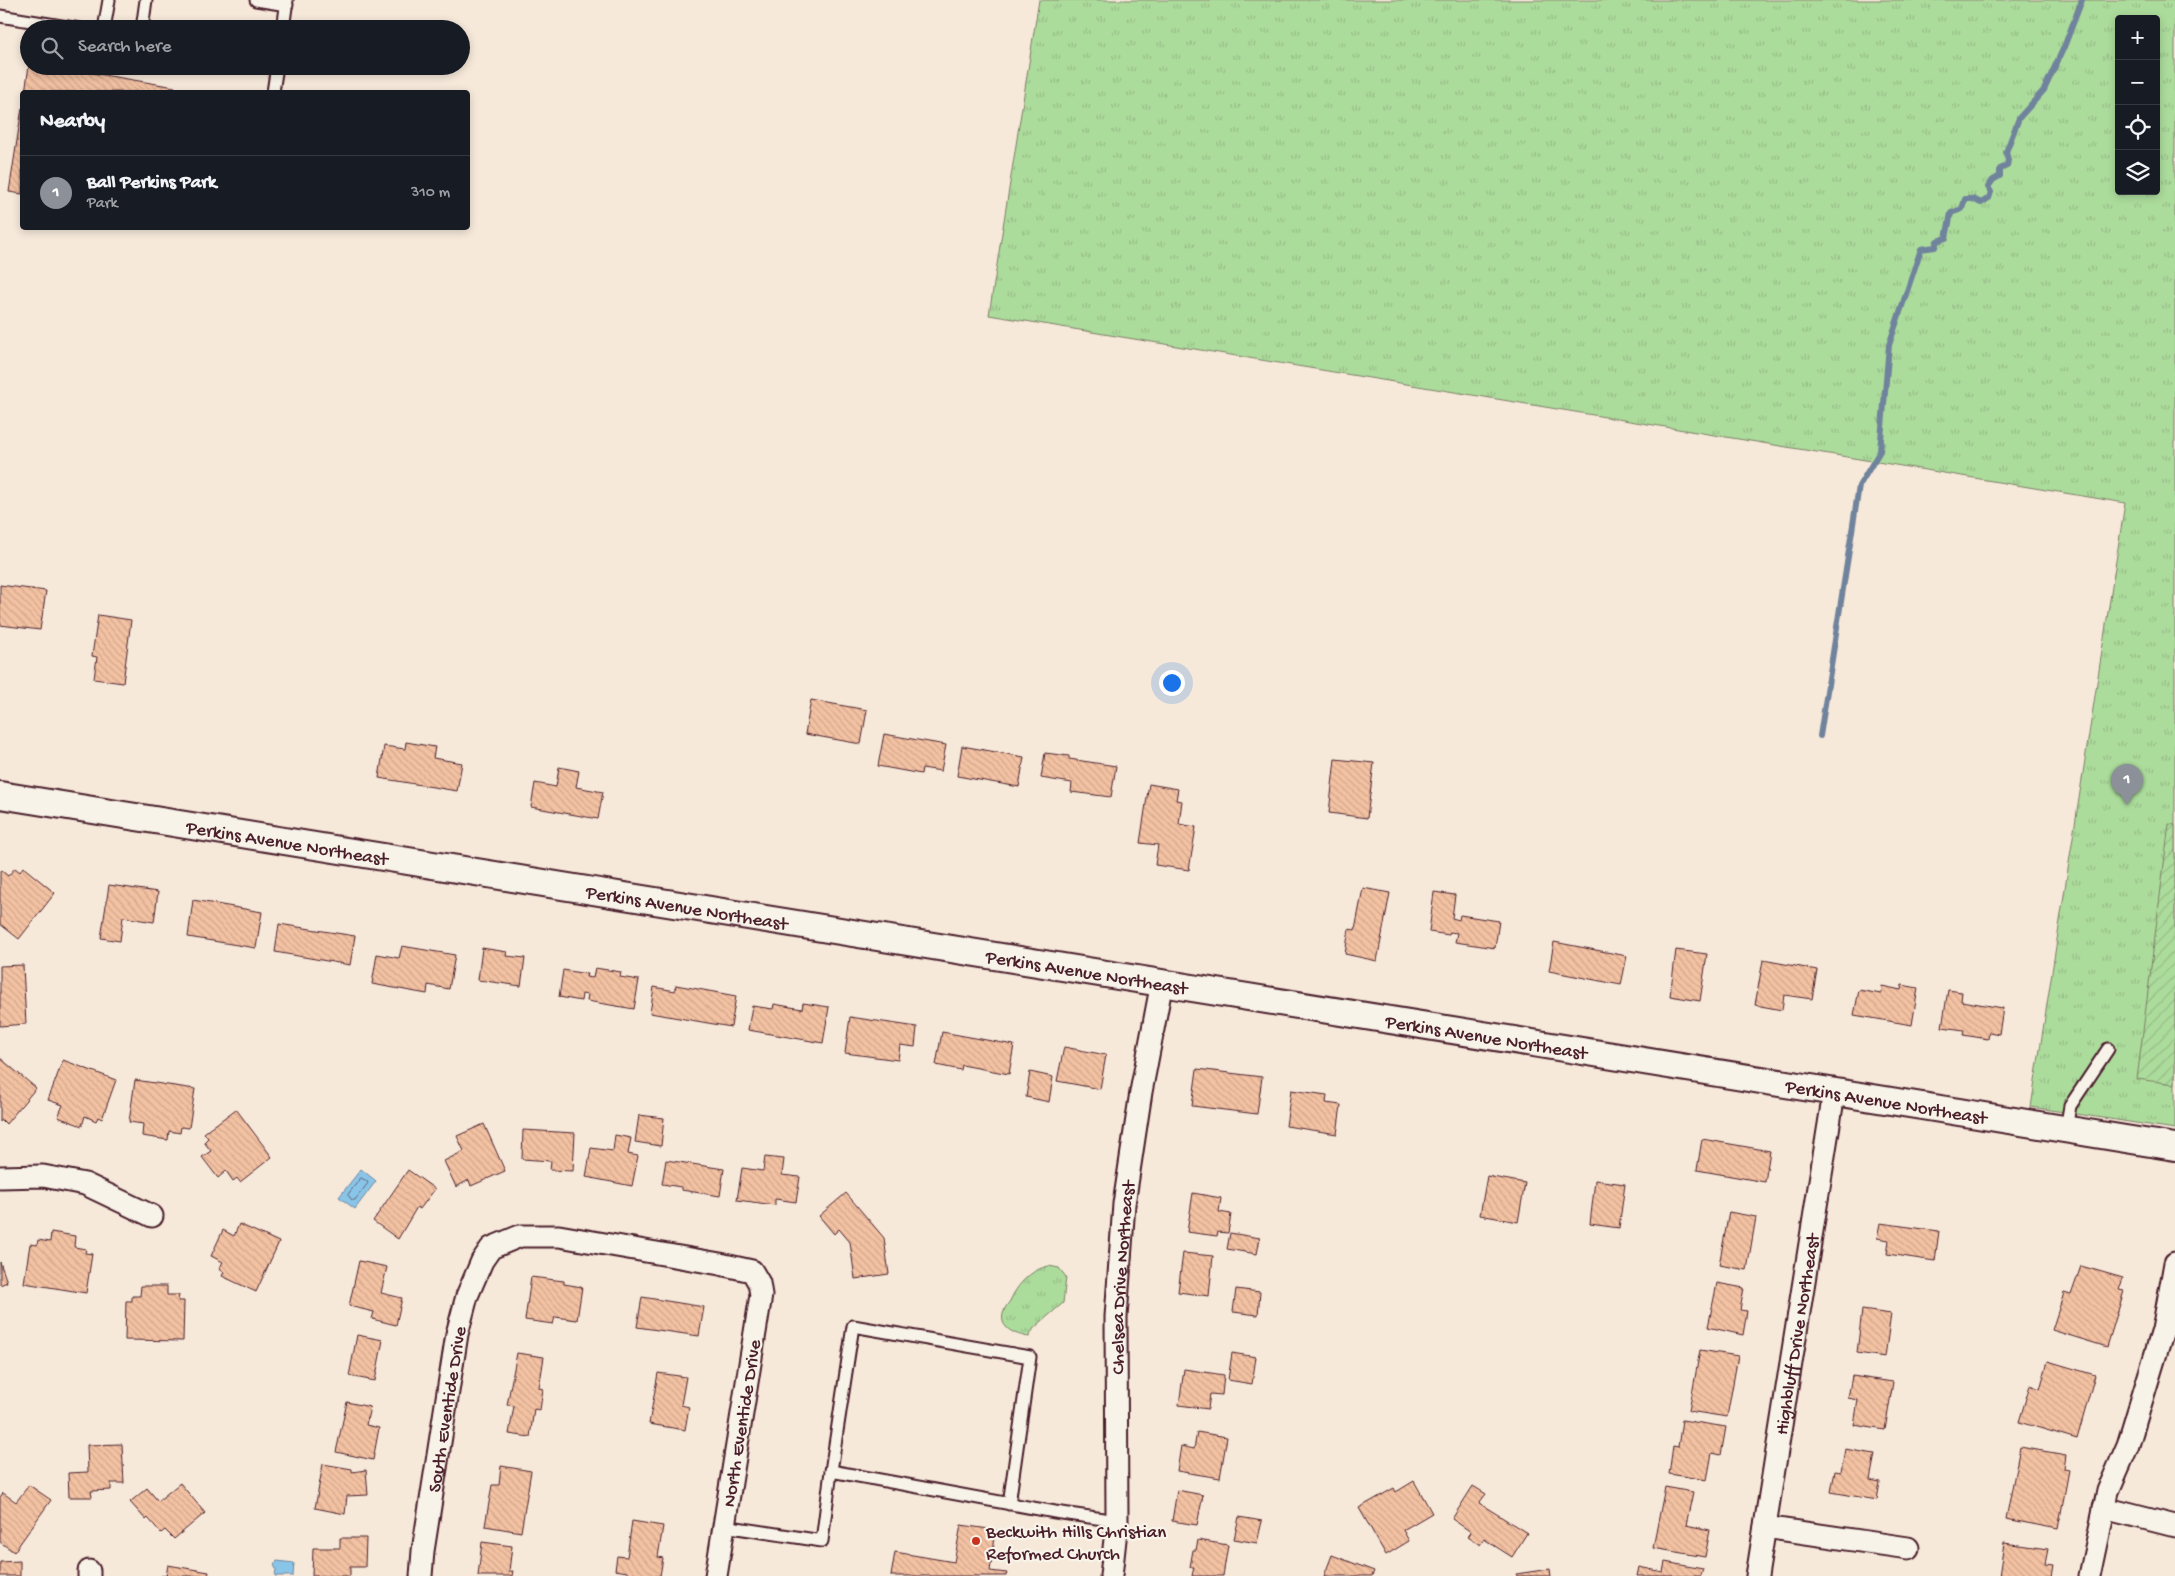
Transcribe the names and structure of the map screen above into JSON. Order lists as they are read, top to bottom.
{
  "streets": {
    "street": [
      "Perkins Avenue Northeast",
      "Chelsea Drive Northeast",
      "Highbluff Drive Northeast",
      "South Eventide Drive",
      "North Eventide Drive"
    ]
  },
  "crossings": [
    ["Perkins Avenue Northeast", "Chelsea Drive Northeast"],
    ["Perkins Avenue Northeast", "Highbluff Drive Northeast"],
    ["South Eventide Drive", "North Eventide Drive"]
  ],
  "places": ["Beckwith Hills Christian Reformed Church"],
  "page": {
    "map_buttons": ["+", "−"],
    "search": "Search here",
    "heading": "Nearby",
    "list": [
      {
        "mark": "1",
        "name": "Ball Perkins Park",
        "note": "Park",
        "value": "310 m"
      }
    ],
    "pins": "1"
  }
}
